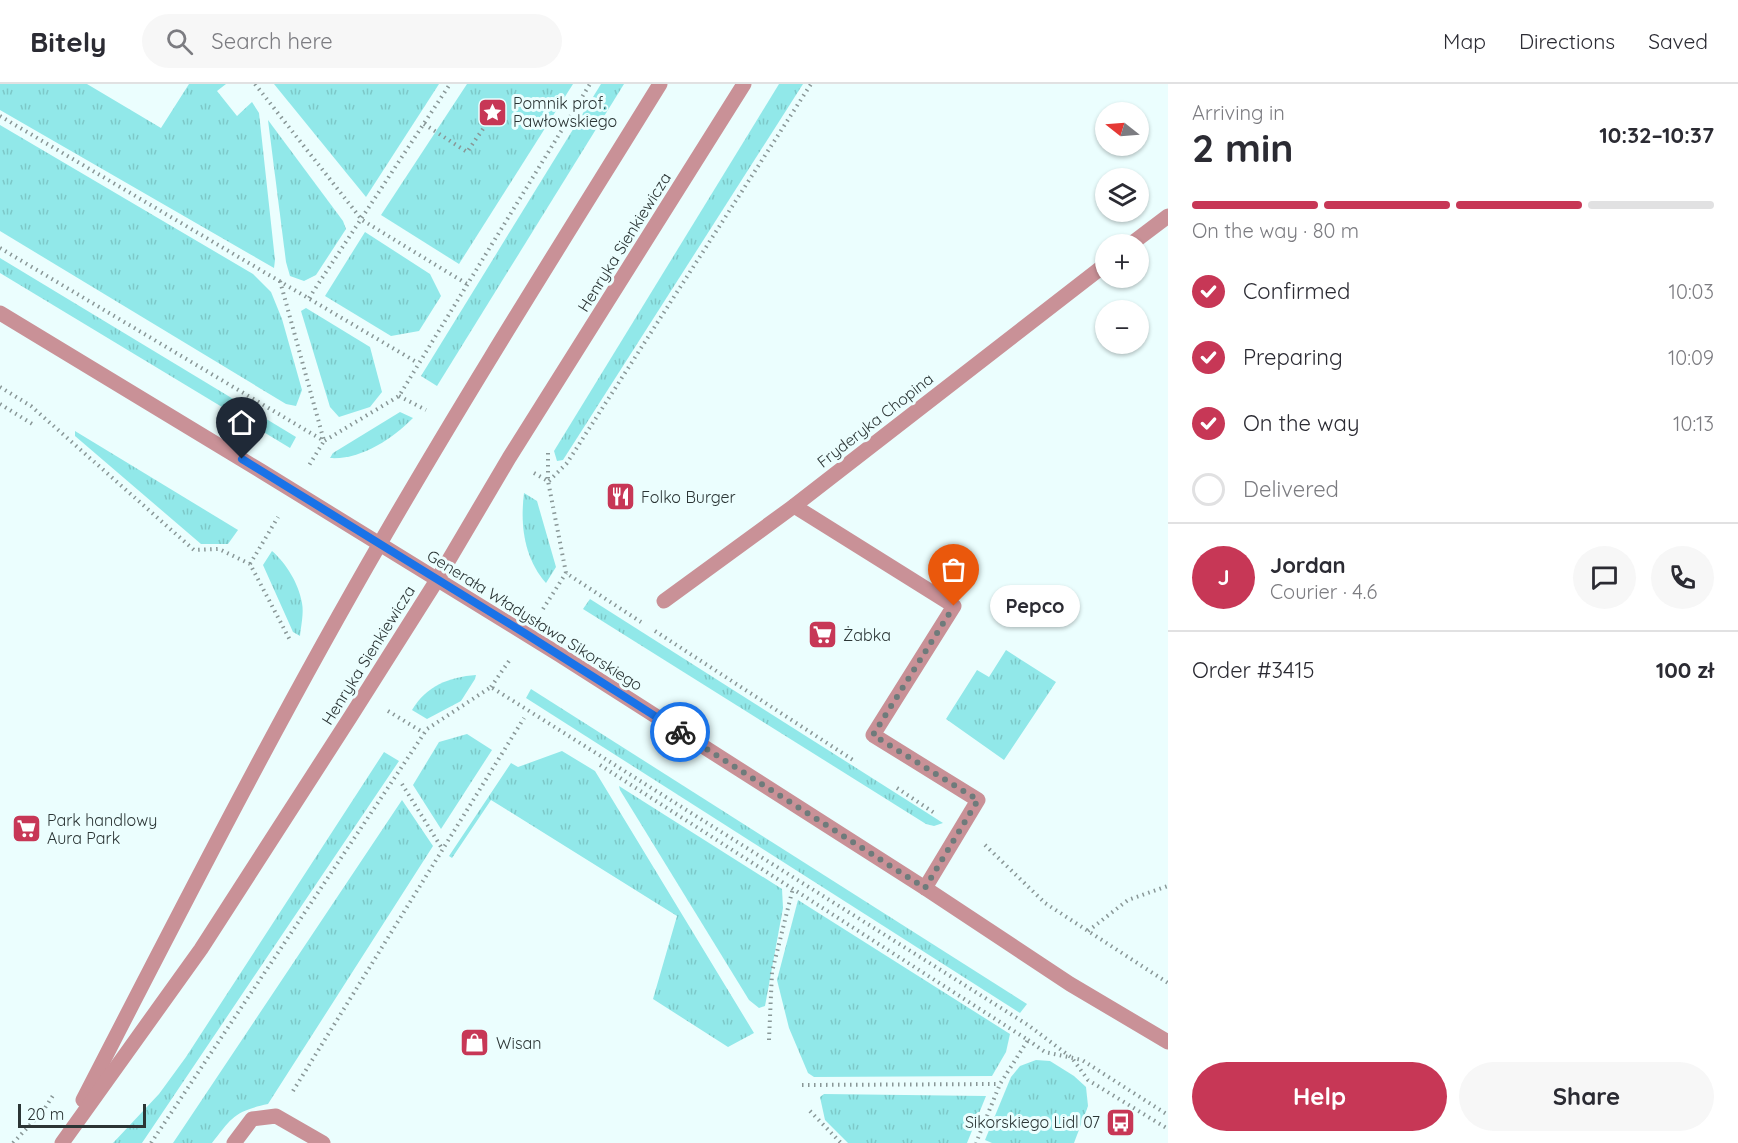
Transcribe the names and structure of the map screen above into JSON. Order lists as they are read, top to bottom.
{
  "streets": {
    "street": ["Henryka Sienkiewicza", "Fryderyka Chopina", "Generała Władysława Sikorskiego"]
  },
  "crossings": [
    ["Henryka Sienkiewicza", "Generała Władysława Sikorskiego"]
  ],
  "places": {
    "place": ["Pomnik prof. Pawłowskiego"],
    "restaurant": ["Folko Burger"],
    "other": ["Pepco"],
    "supermarket": ["Żabka", "Park handlowy Aura Park"],
    "shop": ["Wisan"],
    "bus stop": ["Sikorskiego Lidl 07"]
  },
  "scale_bar": "20 m",
  "north": "left",
  "page": {
    "header": "Bitely",
    "search": "Search here",
    "nav": ["Map", "Directions", "Saved"],
    "heading": ["2 min", "Arriving in", "10:32–10:37"],
    "panel": [
      "Jordan",
      "Courier · 4.6",
      "Order #3415",
      "100 zł"
    ],
    "map_buttons": ["+", "−"],
    "bar": "On the way · 80 m",
    "list": [
      ["Confirmed", "10:03"],
      ["Preparing", "10:09"],
      ["On the way", "10:13"],
      "Delivered"
    ],
    "round": "J",
    "bubble": "Pepco",
    "buttons": ["Help", "Share"],
    "scale": "20 m"
  }
}
